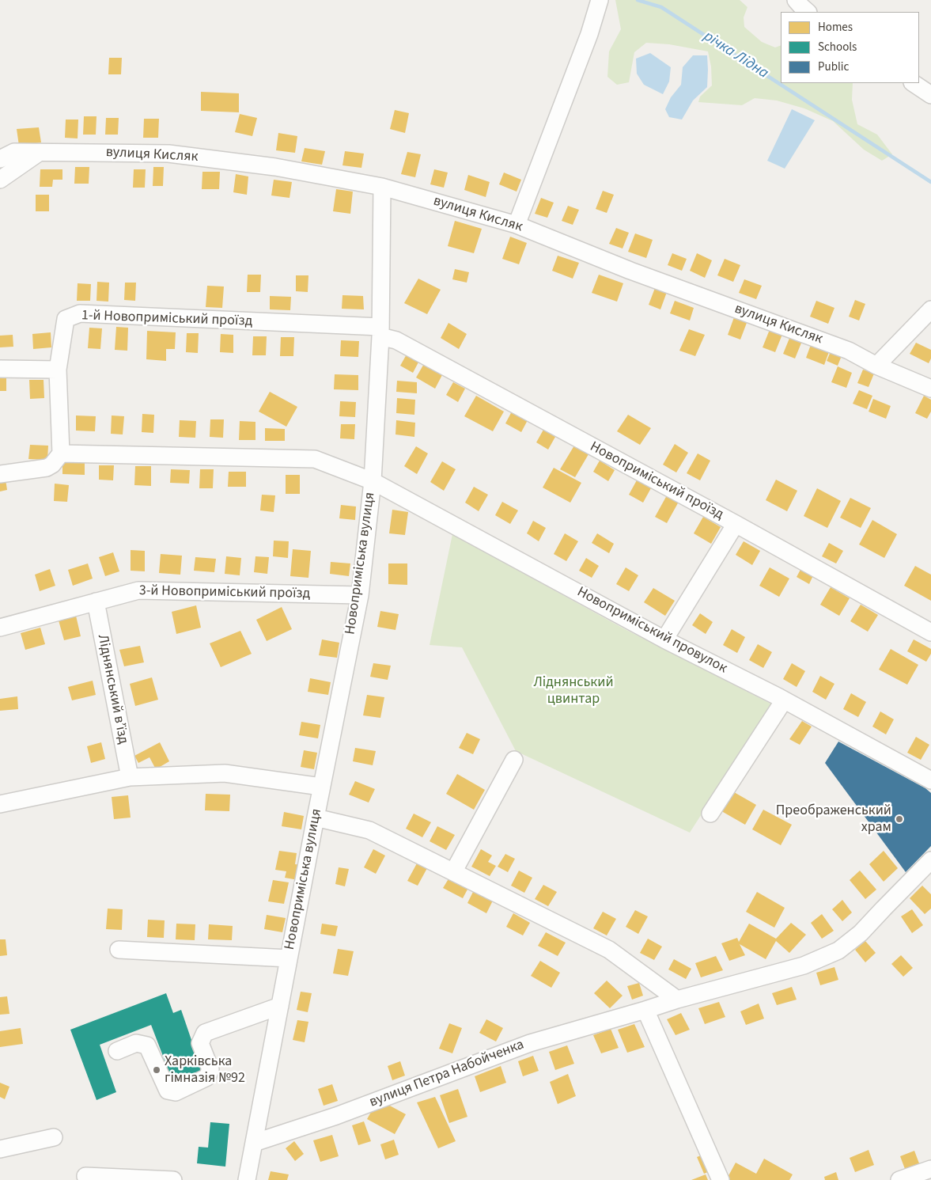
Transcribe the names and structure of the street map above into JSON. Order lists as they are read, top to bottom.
{
  "streets": {
    "street": [
      "вулиця Кисляк",
      "1-й Новоприміський проїзд",
      "Новоприміський проїзд",
      "Новоприміська вулиця",
      "3-й Новоприміський проїзд",
      "Новоприміський провулок",
      "Ліднянський в’їзд",
      "вулиця Петра Набойченка"
    ]
  },
  "crossings": [
    ["вулиця Кисляк", "Новоприміська вулиця"],
    ["1-й Новоприміський проїзд", "Новоприміський проїзд"],
    ["1-й Новоприміський проїзд", "Новоприміська вулиця"],
    ["Новоприміський проїзд", "Новоприміська вулиця"],
    ["Новоприміська вулиця", "3-й Новоприміський проїзд"],
    ["Новоприміська вулиця", "Новоприміський провулок"],
    ["Новоприміська вулиця", "вулиця Петра Набойченка"],
    ["3-й Новоприміський проїзд", "Ліднянський в’їзд"]
  ],
  "water": ["річка Лідна"],
  "parks": ["Ліднянський цвинтар"],
  "places": ["Преображенський храм", "Харківська гімназія №92"],
  "legend": ["Homes", "Schools", "Public"]
}
